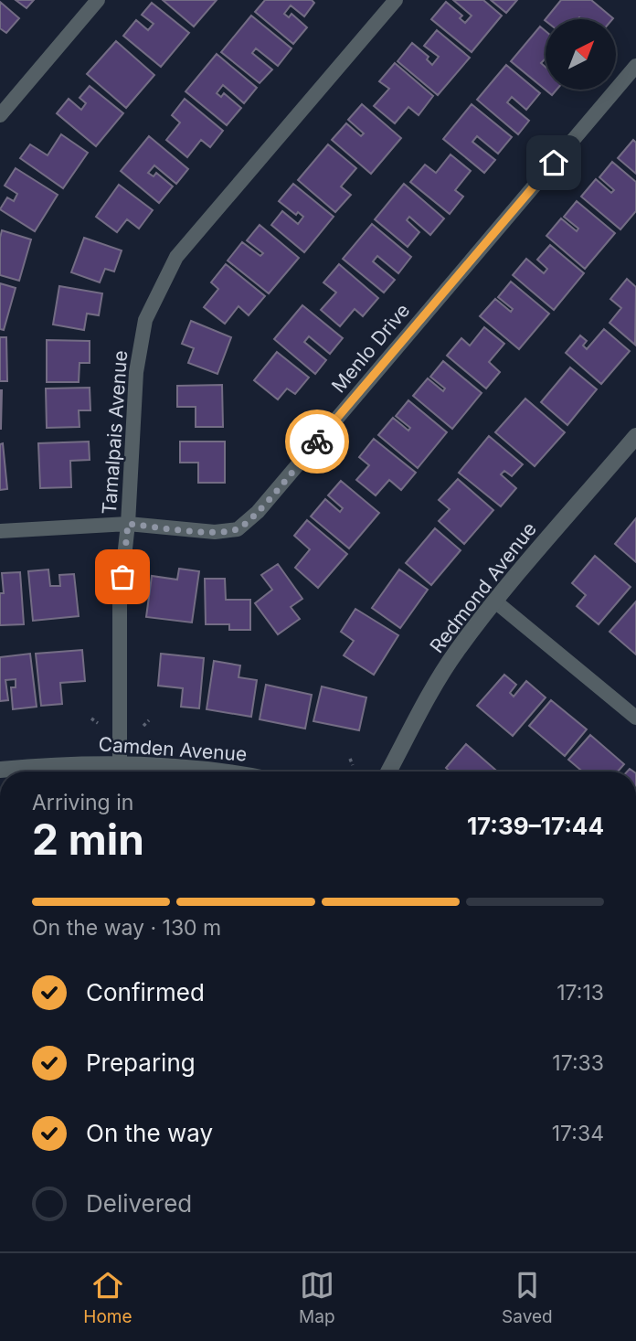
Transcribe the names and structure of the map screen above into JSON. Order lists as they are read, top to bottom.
{
  "streets": {
    "street": [
      "Menlo Drive",
      "Tamalpais Avenue",
      "Redmond Avenue",
      "Camden Avenue"
    ]
  },
  "crossings": [
    ["Menlo Drive", "Tamalpais Avenue"],
    ["Tamalpais Avenue", "Camden Avenue"]
  ],
  "north": "top right",
  "page": {
    "heading": ["2 min", "Arriving in", "17:39–17:44"],
    "bar": "On the way · 130 m",
    "list": [
      ["Confirmed", "17:13"],
      ["Preparing", "17:33"],
      ["On the way", "17:34"],
      "Delivered"
    ],
    "tabs": ["Home", "Map", "Saved"]
  }
}
